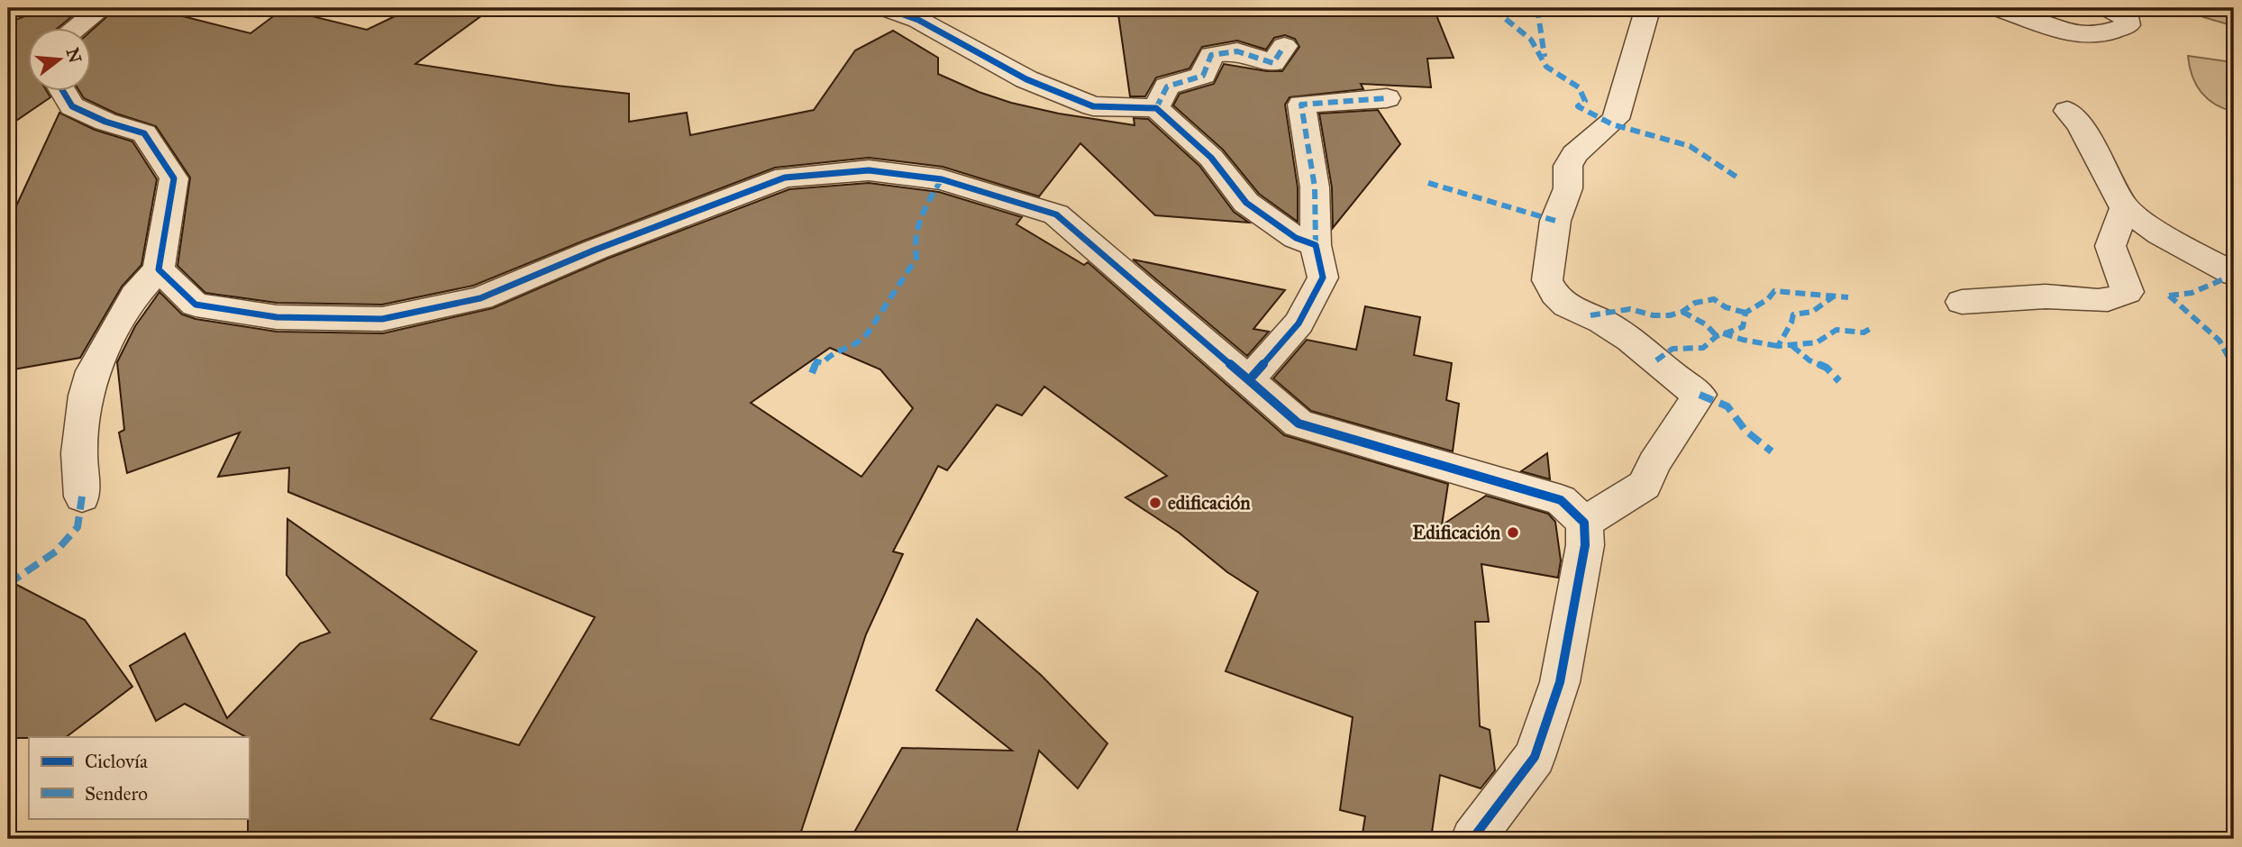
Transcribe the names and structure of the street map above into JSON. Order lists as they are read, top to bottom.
{
  "places": ["edificación", "Edificación"],
  "legend": ["Ciclovía", "Sendero"],
  "north": "right"
}
